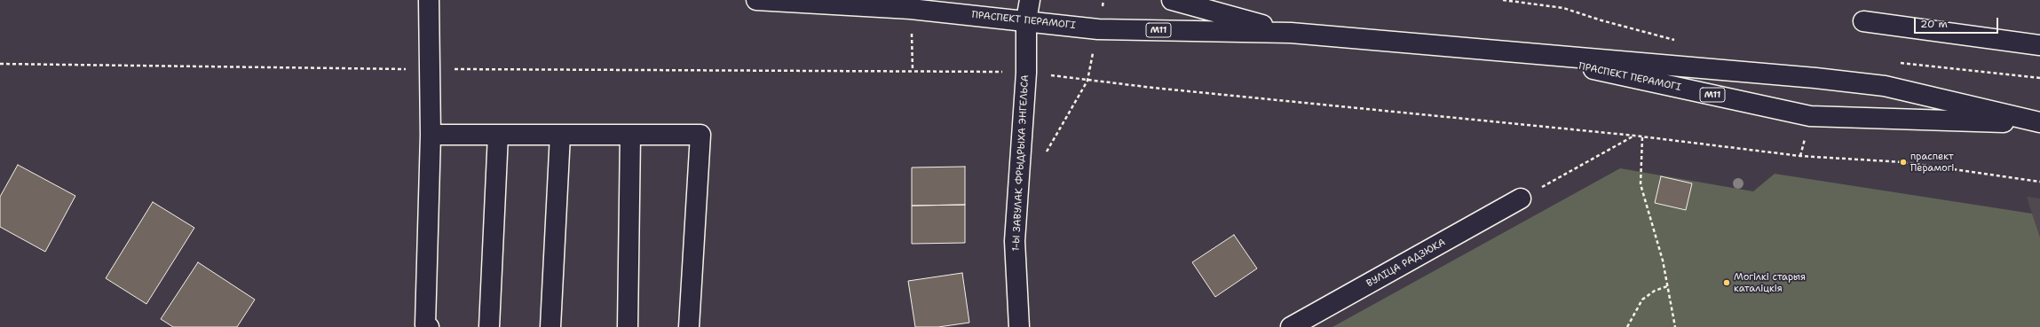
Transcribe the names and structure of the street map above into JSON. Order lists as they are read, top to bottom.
{
  "streets": {
    "main road": [
      "ПРАСПЕКТ ПЕРАМОГІ",
      "М11",
      "1-Ы ЗАВУЛАК ФРЫДРЫХА ЭНГЕЛЬСА",
      "ВУЛІЦА РАДЗЮКА"
    ]
  },
  "crossings": [
    ["ПРАСПЕКТ ПЕРАМОГІ", "1-Ы ЗАВУЛАК ФРЫДРЫХА ЭНГЕЛЬСА"]
  ],
  "places": ["праспект Перамогі", "Могілкі старыя каталіцкія"],
  "scale_bar": "20 m"
}
